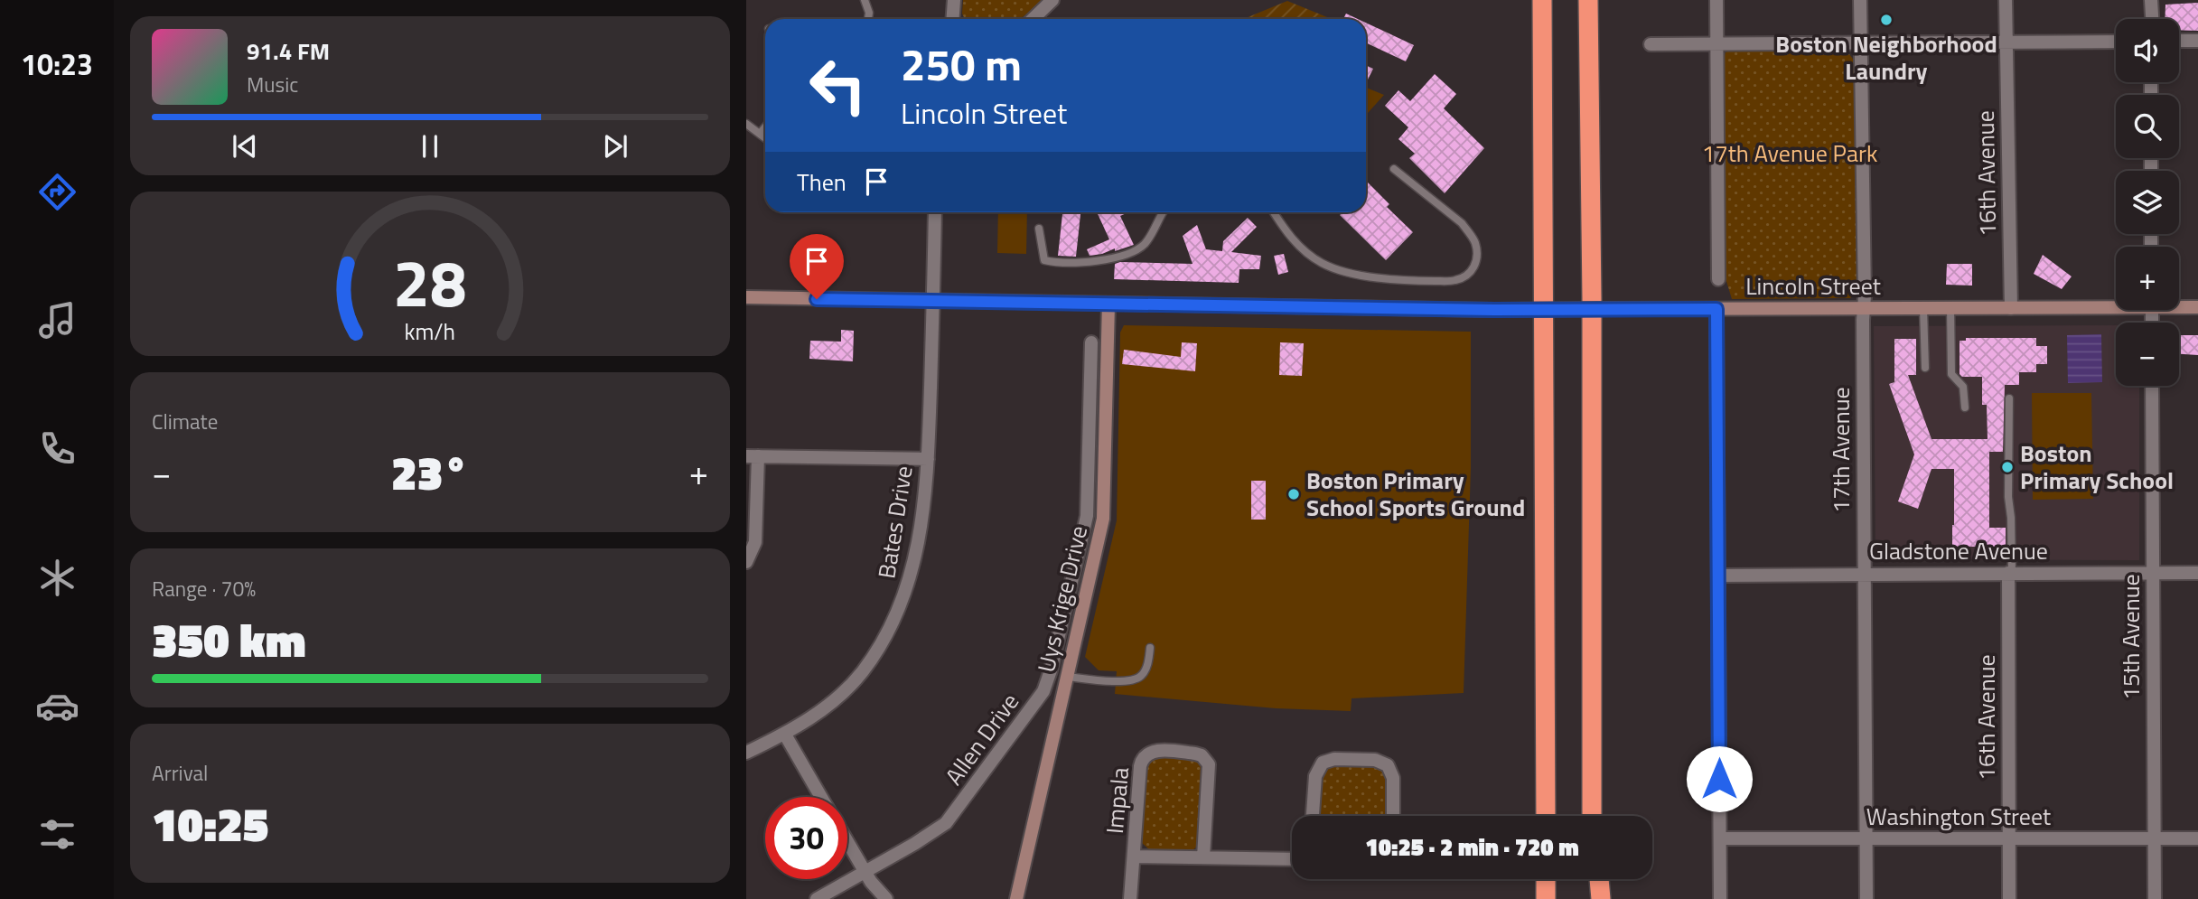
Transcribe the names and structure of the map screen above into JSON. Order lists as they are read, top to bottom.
{
  "streets": {
    "street": [
      "16th Avenue",
      "Lincoln Street",
      "17th Avenue",
      "Bates Drive",
      "Gladstone Avenue",
      "Uys Krige Drive",
      "15th Avenue",
      "Allen Drive",
      "Impala",
      "Washington Street"
    ]
  },
  "crossings": [
    ["16th Avenue", "Lincoln Street"],
    ["16th Avenue", "Gladstone Avenue"],
    ["16th Avenue", "Washington Street"],
    ["Lincoln Street", "17th Avenue"],
    ["Lincoln Street", "Bates Drive"],
    ["Lincoln Street", "Uys Krige Drive"],
    ["17th Avenue", "Gladstone Avenue"],
    ["17th Avenue", "Washington Street"],
    ["Gladstone Avenue", "15th Avenue"],
    ["15th Avenue", "Washington Street"]
  ],
  "parks": ["17th Avenue Park"],
  "places": ["Boston Neighborhood Laundry", "Boston Primary School", "Boston Primary School Sports Ground"],
  "page": {
    "tabs": "10:23",
    "map_buttons": ["+", "−"],
    "turn": ["250 m", "Lincoln Street"],
    "song": ["91.4 FM", "Music"],
    "then": "Then",
    "tile": [
      "Climate",
      ["Range · 70%", "350 km"],
      ["Arrival", "10:25"]
    ],
    "heat": ["−", "23°", "+"],
    "limit": "30",
    "trip": "10:25 · 2 min · 720 m",
    "gauge": ["28", "km/h"]
  }
}
